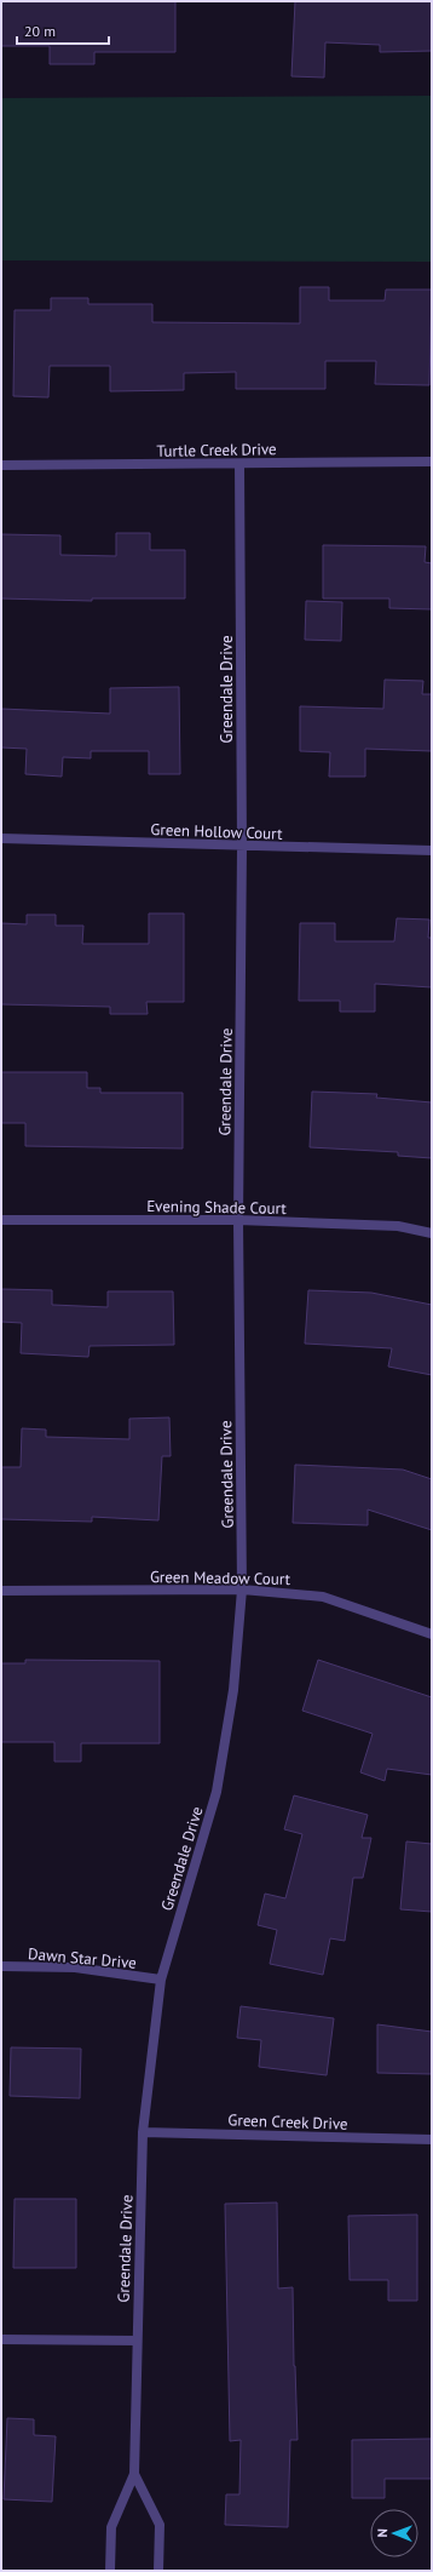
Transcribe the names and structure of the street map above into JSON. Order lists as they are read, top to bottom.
{
  "streets": {
    "street": [
      "Turtle Creek Drive",
      "Greendale Drive",
      "Green Hollow Court",
      "Evening Shade Court",
      "Green Meadow Court",
      "Dawn Star Drive",
      "Green Creek Drive"
    ]
  },
  "crossings": [
    ["Turtle Creek Drive", "Greendale Drive"],
    ["Greendale Drive", "Green Hollow Court"],
    ["Greendale Drive", "Evening Shade Court"],
    ["Greendale Drive", "Green Meadow Court"],
    ["Greendale Drive", "Dawn Star Drive"],
    ["Greendale Drive", "Green Creek Drive"]
  ],
  "scale_bar": "20 m",
  "north": "left"
}
